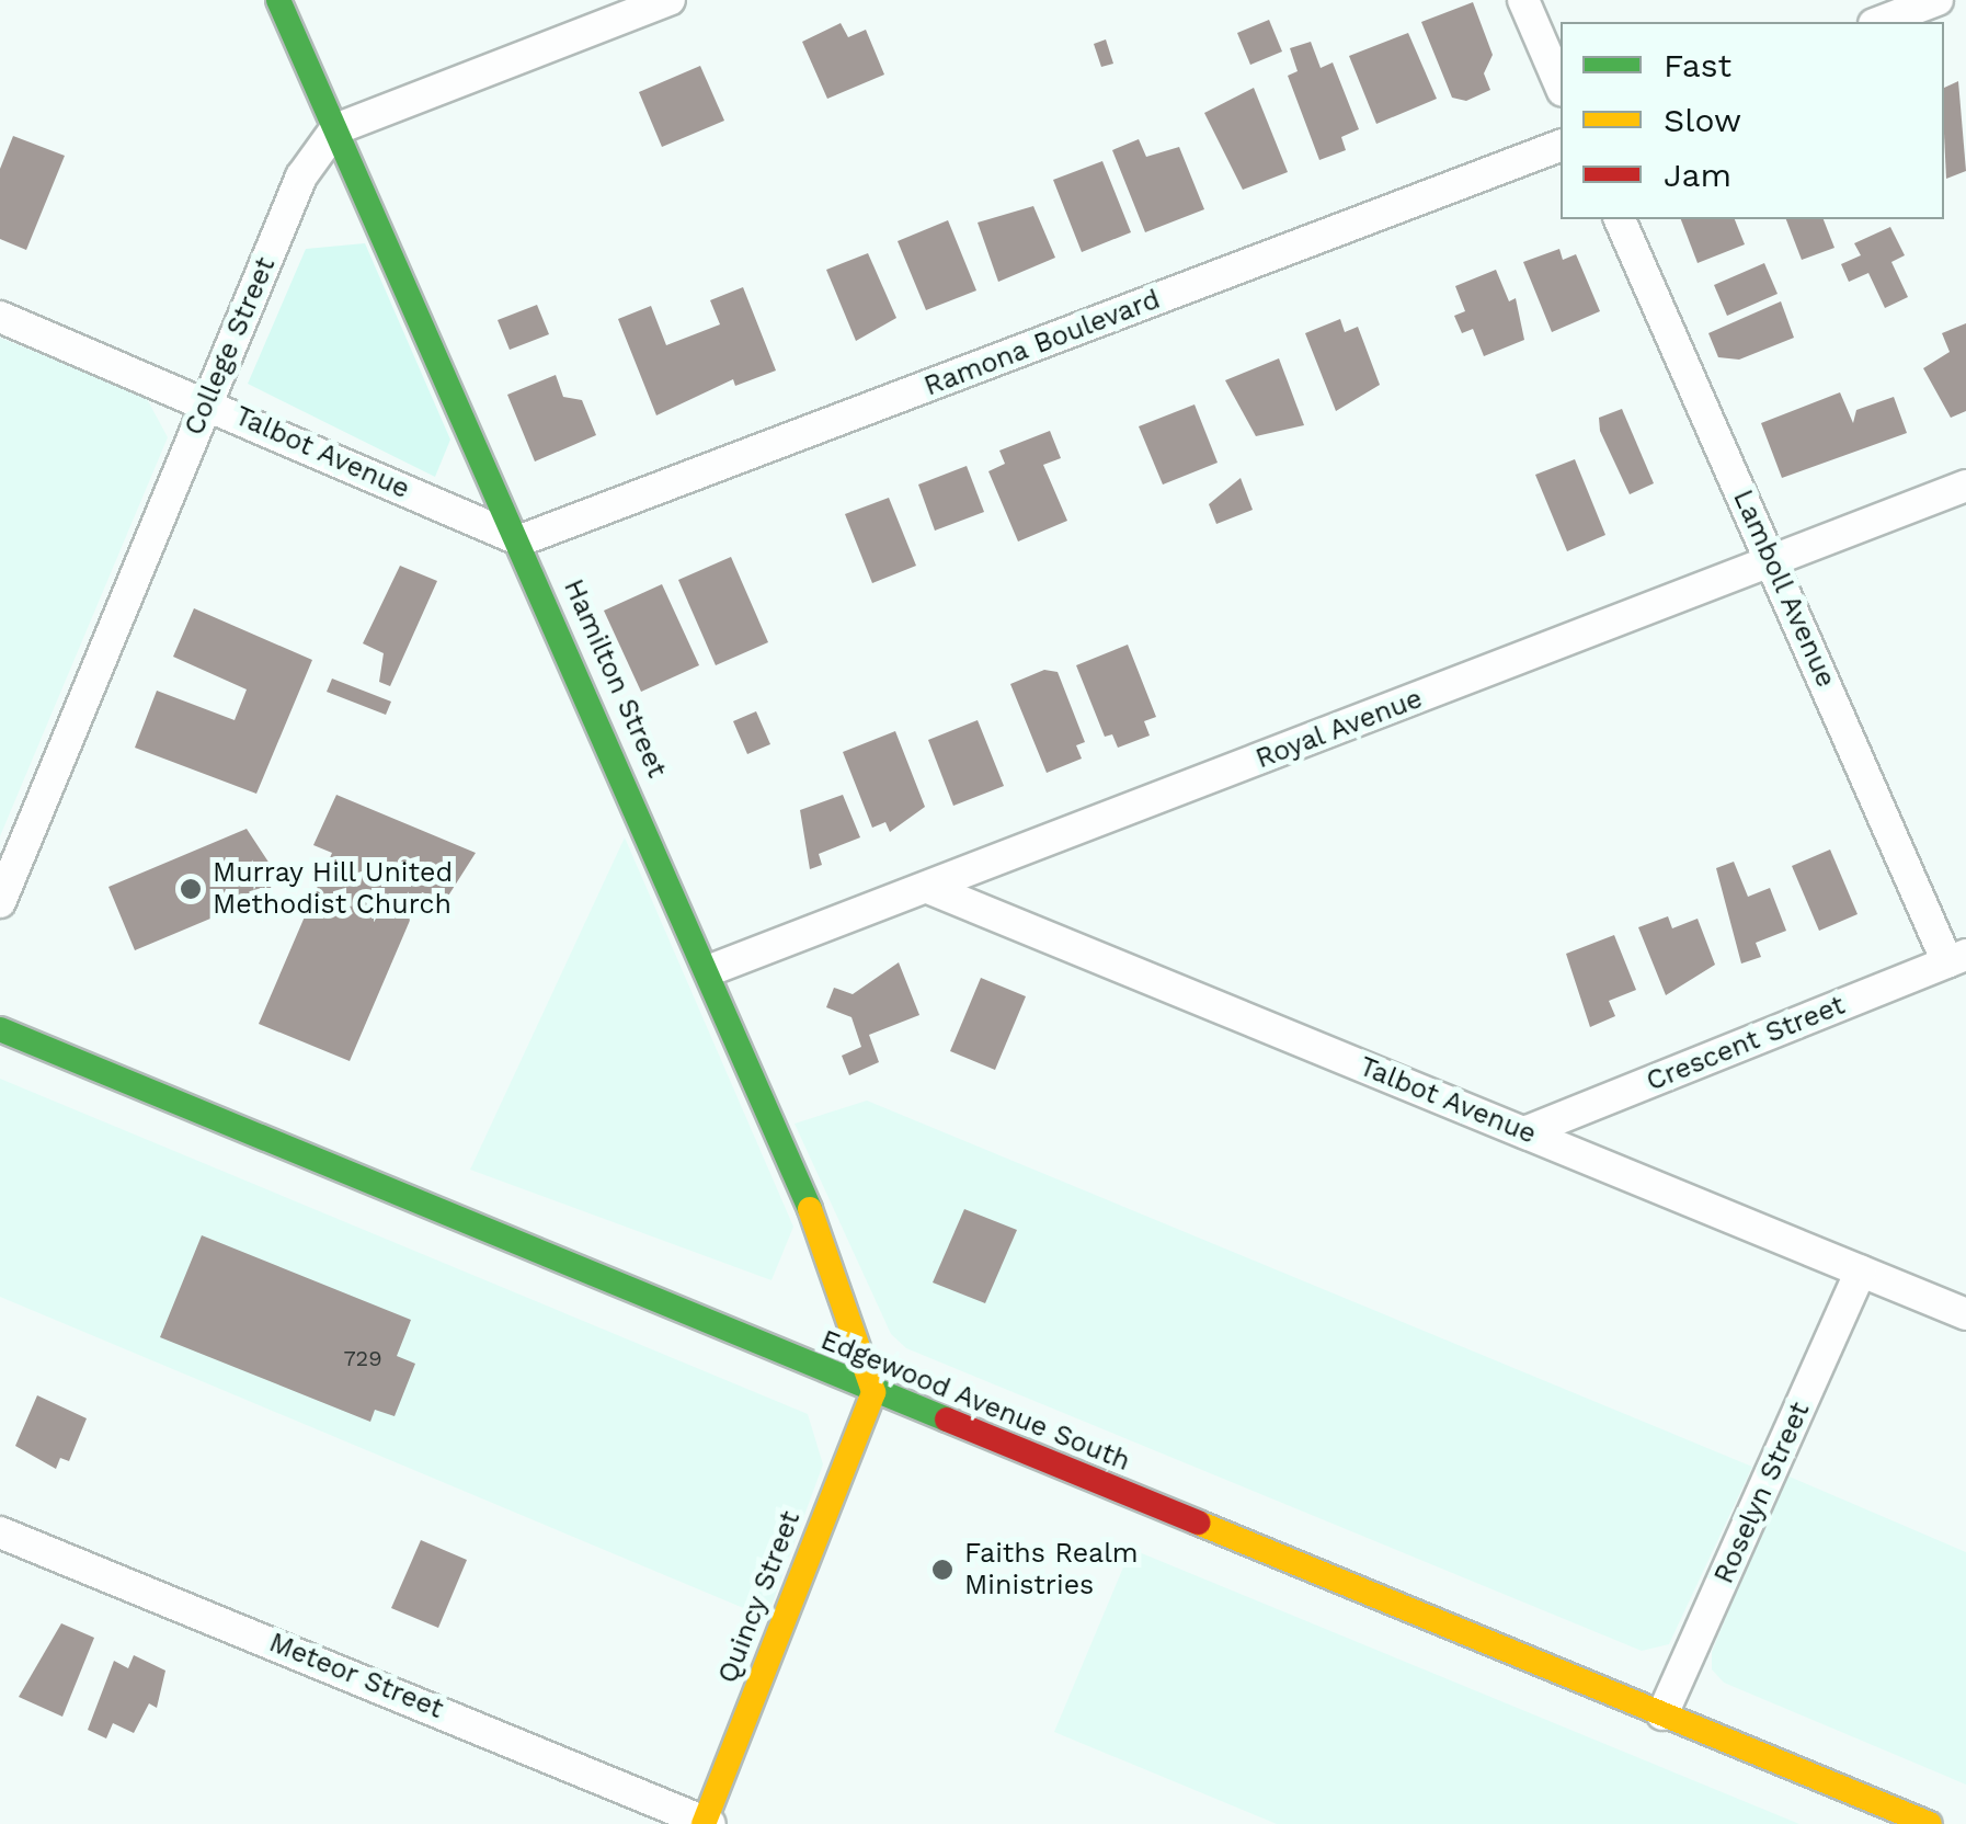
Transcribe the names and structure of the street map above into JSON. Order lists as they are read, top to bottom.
{
  "streets": {
    "main road": ["Hamilton Street", "Edgewood Avenue South", "Quincy Street"],
    "street": [
      "Ramona Boulevard",
      "College Street",
      "Talbot Avenue",
      "Lamboll Avenue",
      "Royal Avenue",
      "Crescent Street",
      "Roselyn Street",
      "Meteor Street"
    ]
  },
  "crossings": [
    ["Ramona Boulevard", "Talbot Avenue"],
    ["Ramona Boulevard", "Hamilton Street"],
    ["College Street", "Talbot Avenue"],
    ["College Street", "Hamilton Street"],
    ["Talbot Avenue", "Hamilton Street"],
    ["Talbot Avenue", "Royal Avenue"],
    ["Talbot Avenue", "Crescent Street"],
    ["Talbot Avenue", "Roselyn Street"],
    ["Lamboll Avenue", "Royal Avenue"],
    ["Lamboll Avenue", "Crescent Street"],
    ["Hamilton Street", "Royal Avenue"],
    ["Hamilton Street", "Edgewood Avenue South"],
    ["Hamilton Street", "Quincy Street"],
    ["Edgewood Avenue South", "Roselyn Street"],
    ["Edgewood Avenue South", "Quincy Street"],
    ["Quincy Street", "Meteor Street"]
  ],
  "places": ["Murray Hill United Methodist Church", "Faiths Realm Ministries"],
  "house_numbers": ["729"],
  "legend": ["Fast", "Slow", "Jam"]
}
